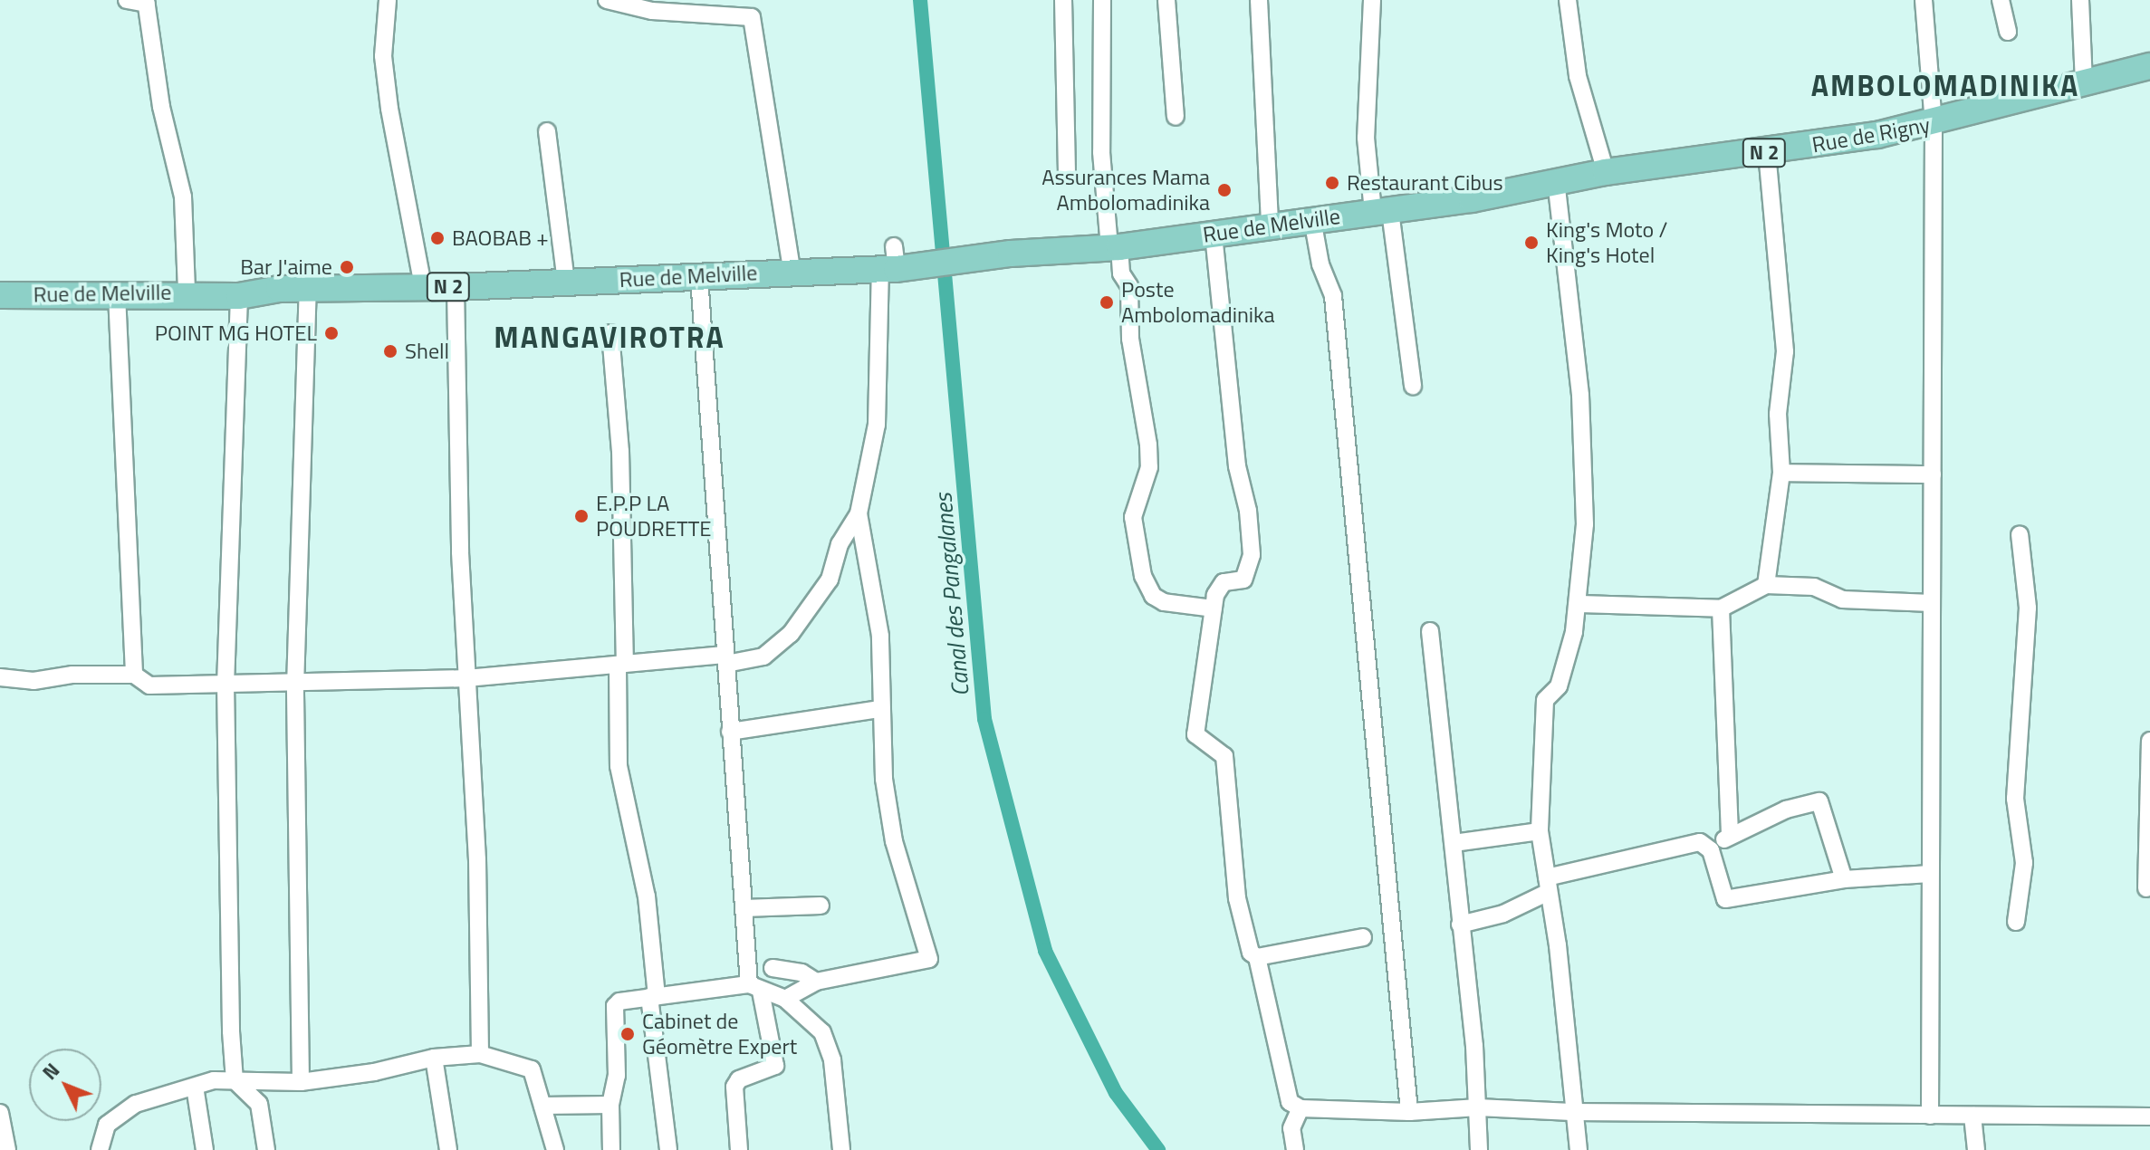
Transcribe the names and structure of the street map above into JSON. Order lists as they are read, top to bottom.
{
  "streets": {
    "main road": ["Rue de Rigny", "N 2", "Rue de Melville"]
  },
  "crossings": [
    ["Rue de Rigny", "Rue de Melville"]
  ],
  "districts": ["AMBOLOMADINIKA", "MANGAVIROTRA"],
  "water": ["Canal des Pangalanes"],
  "places": [
    "Restaurant Cibus",
    "Assurances Mama Ambolomadinika",
    "BAOBAB +",
    "King's Moto / King's Hotel",
    "Bar J'aime",
    "Poste Ambolomadinika",
    "POINT MG HOTEL",
    "Shell",
    "E.P.P LA POUDRETTE",
    "Cabinet de Géomètre Expert"
  ],
  "north": "top left"
}
